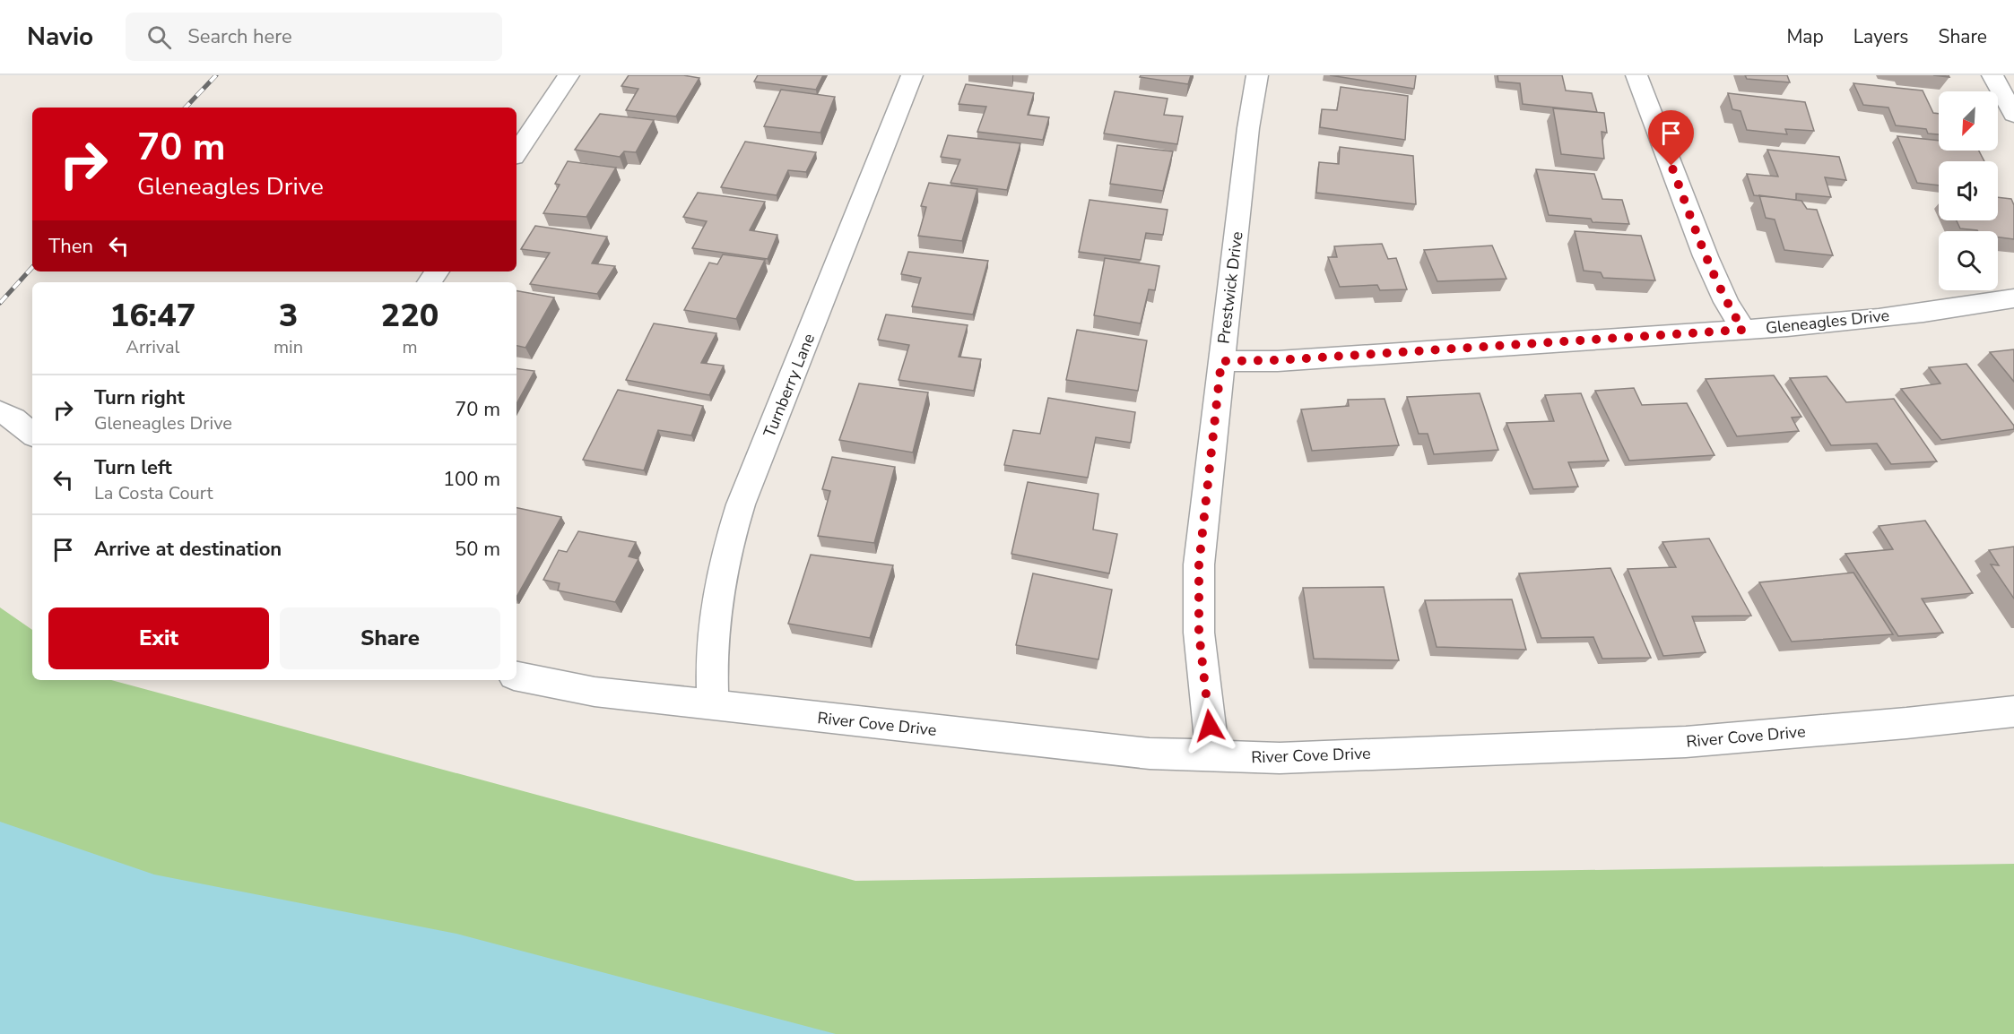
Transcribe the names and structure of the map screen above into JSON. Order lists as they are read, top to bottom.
{
  "streets": {
    "street": [
      "Prestwick Drive",
      "Gleneagles Drive",
      "Turnberry Lane",
      "River Cove Drive"
    ]
  },
  "crossings": [
    ["Prestwick Drive", "Gleneagles Drive"],
    ["Prestwick Drive", "River Cove Drive"],
    ["Turnberry Lane", "River Cove Drive"]
  ],
  "north": "bottom left",
  "page": {
    "header": "Navio",
    "search": "Search here",
    "nav": ["Map", "Layers", "Share"],
    "turn": ["70 m", "Gleneagles Drive"],
    "then": "Then",
    "eta": [
      "16:47",
      "Arrival",
      "3",
      "min",
      "220",
      "m"
    ],
    "list": [
      {
        "name": "Turn right",
        "note": "Gleneagles Drive",
        "value": "70 m"
      },
      {
        "name": "Turn left",
        "note": "La Costa Court",
        "value": "100 m"
      },
      {
        "name": "Arrive at destination",
        "value": "50 m"
      }
    ],
    "buttons": ["Exit", "Share"]
  }
}
